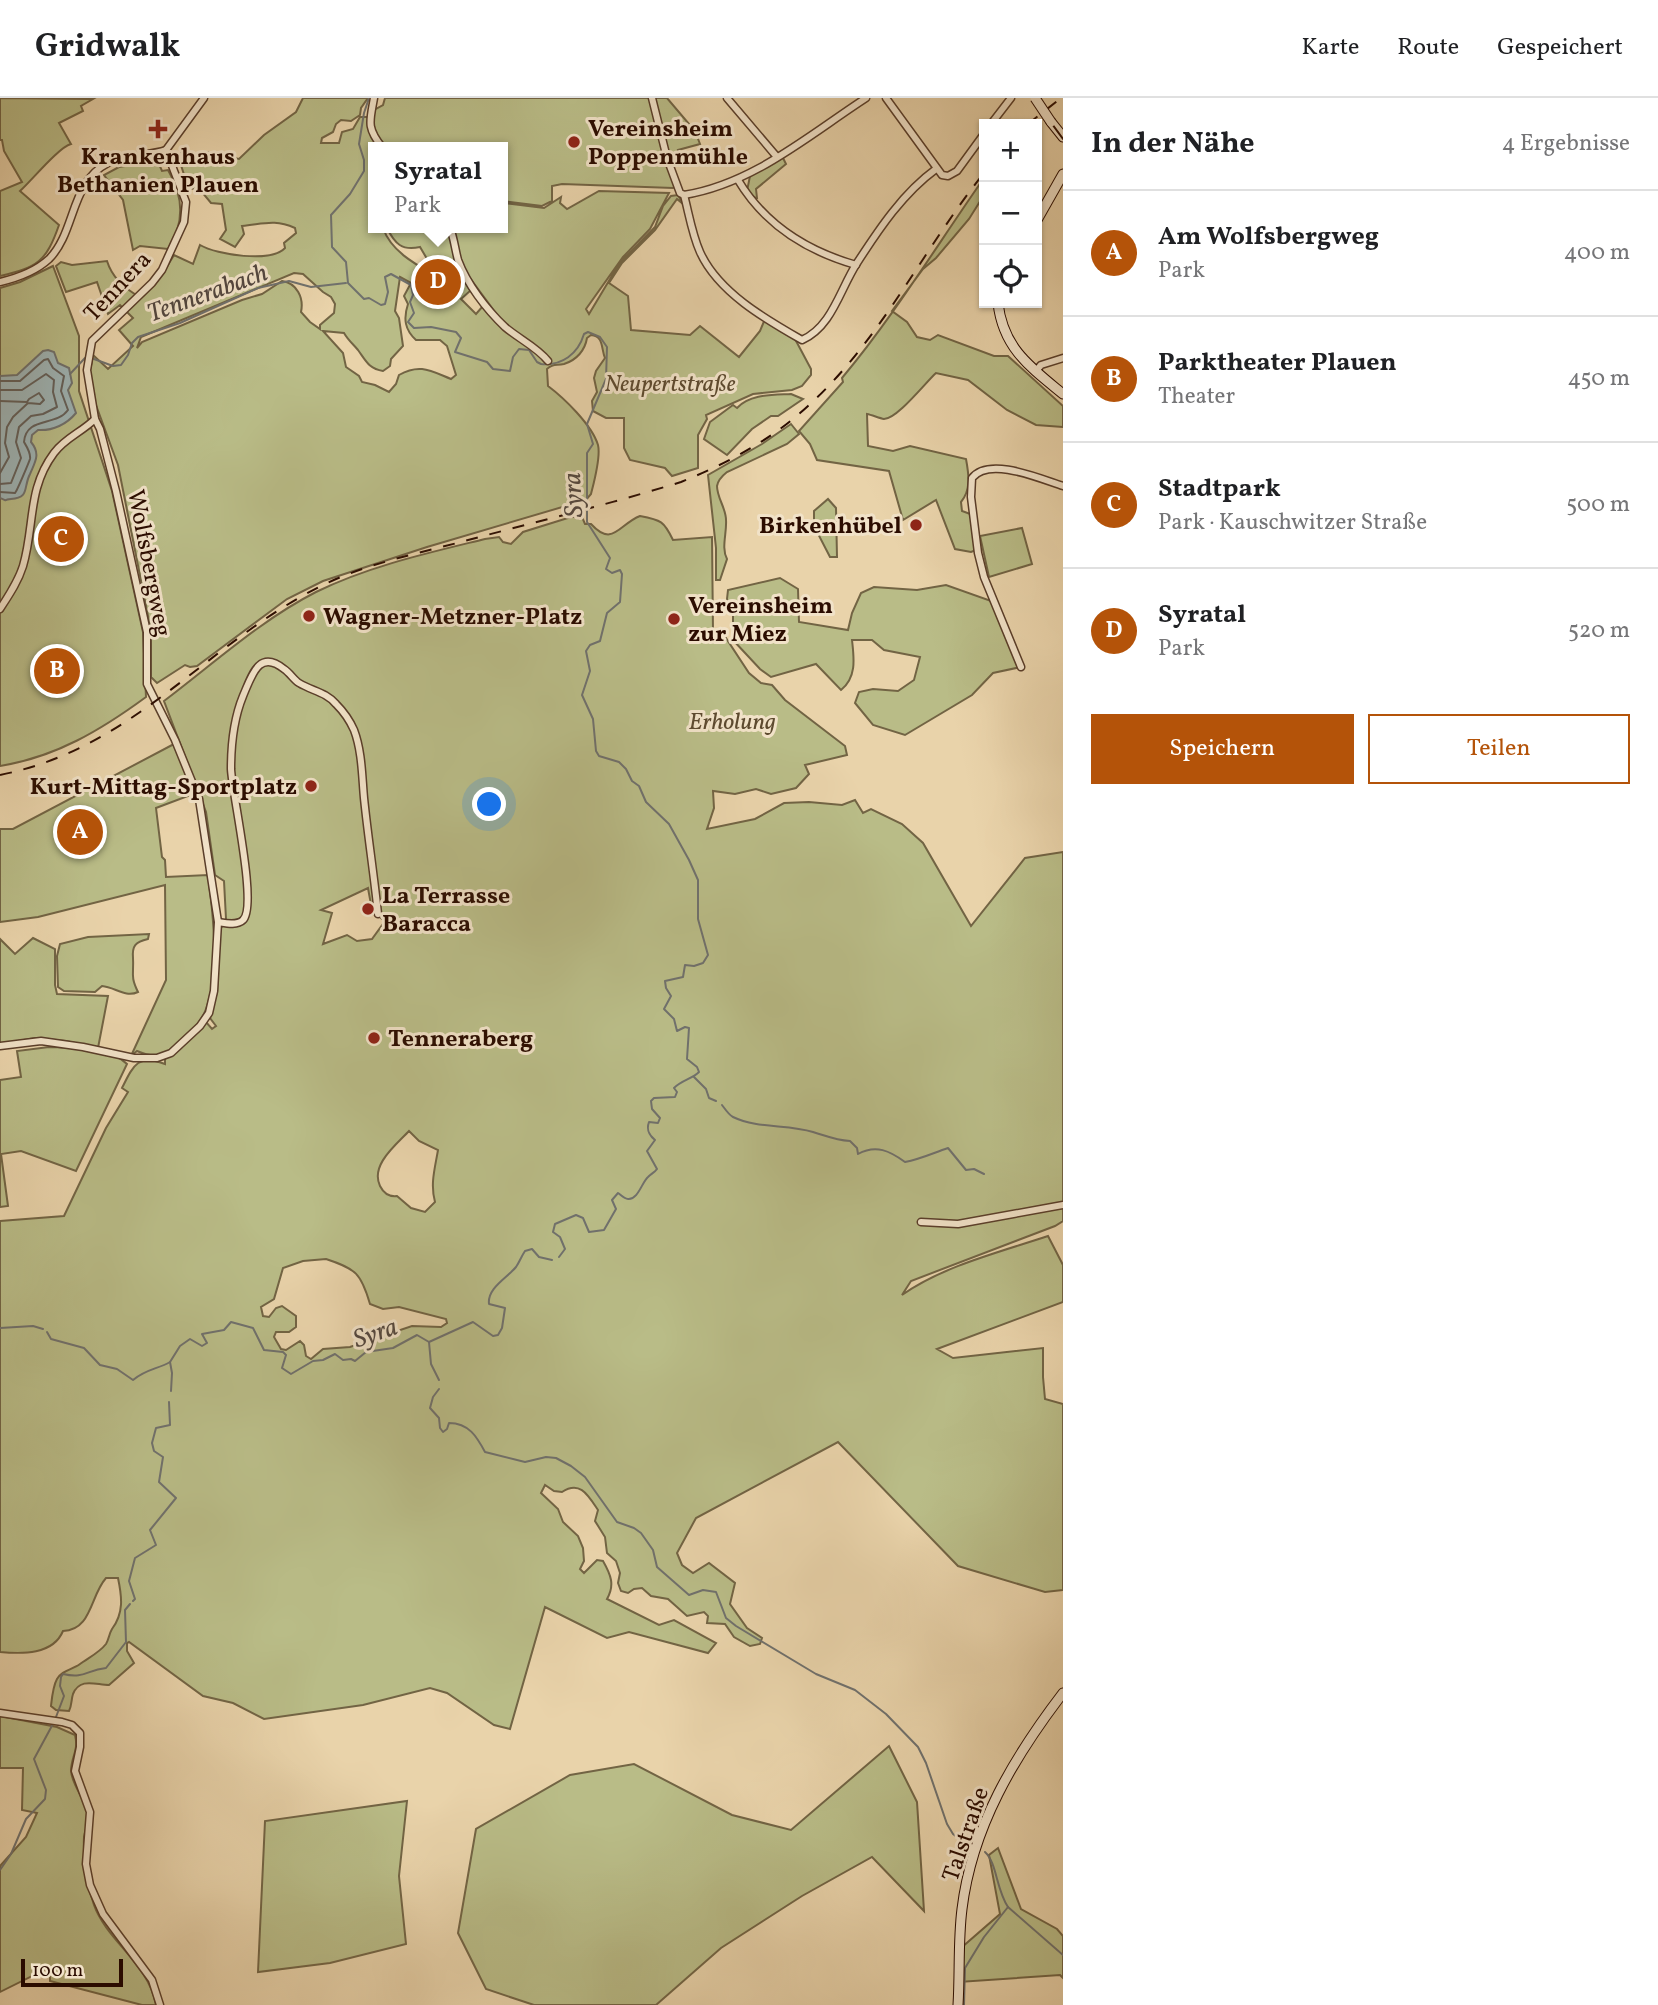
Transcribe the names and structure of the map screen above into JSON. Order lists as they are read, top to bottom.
{
  "streets": {
    "street": ["Tennera", "Wolfsbergweg", "Talstraße"]
  },
  "crossings": [
    ["Tennera", "Wolfsbergweg"]
  ],
  "water": ["Tennerabach", "Syra"],
  "parks": ["Neupertstraße", "Erholung"],
  "places": {
    "health": ["Krankenhaus Bethanien Plauen"],
    "other": [
      "Vereinsheim Poppenmühle",
      "Birkenhübel",
      "Wagner-Metzner-Platz",
      "Vereinsheim zur Miez",
      "Kurt-Mittag-Sportplatz",
      "La Terrasse Baracca",
      "Tenneraberg"
    ]
  },
  "scale_bar": "100 m",
  "page": {
    "header": "Gridwalk",
    "nav": ["Karte", "Route", "Gespeichert"],
    "heading": ["In der Nähe", "4 Ergebnisse"],
    "map_buttons": ["+", "−"],
    "popup": ["Syratal", "Park"],
    "list": [
      {
        "mark": "A",
        "name": "Am Wolfsbergweg",
        "note": "Park",
        "value": "400 m"
      },
      {
        "mark": "B",
        "name": "Parktheater Plauen",
        "note": "Theater",
        "value": "450 m"
      },
      {
        "mark": "C",
        "name": "Stadtpark",
        "note": "Park · Kauschwitzer Straße",
        "value": "500 m"
      },
      {
        "mark": "D",
        "name": "Syratal",
        "note": "Park",
        "value": "520 m"
      }
    ],
    "pins": [
      "D",
      "C",
      "B",
      "A"
    ],
    "buttons": ["Speichern", "Teilen"],
    "scale": "100 m"
  }
}
